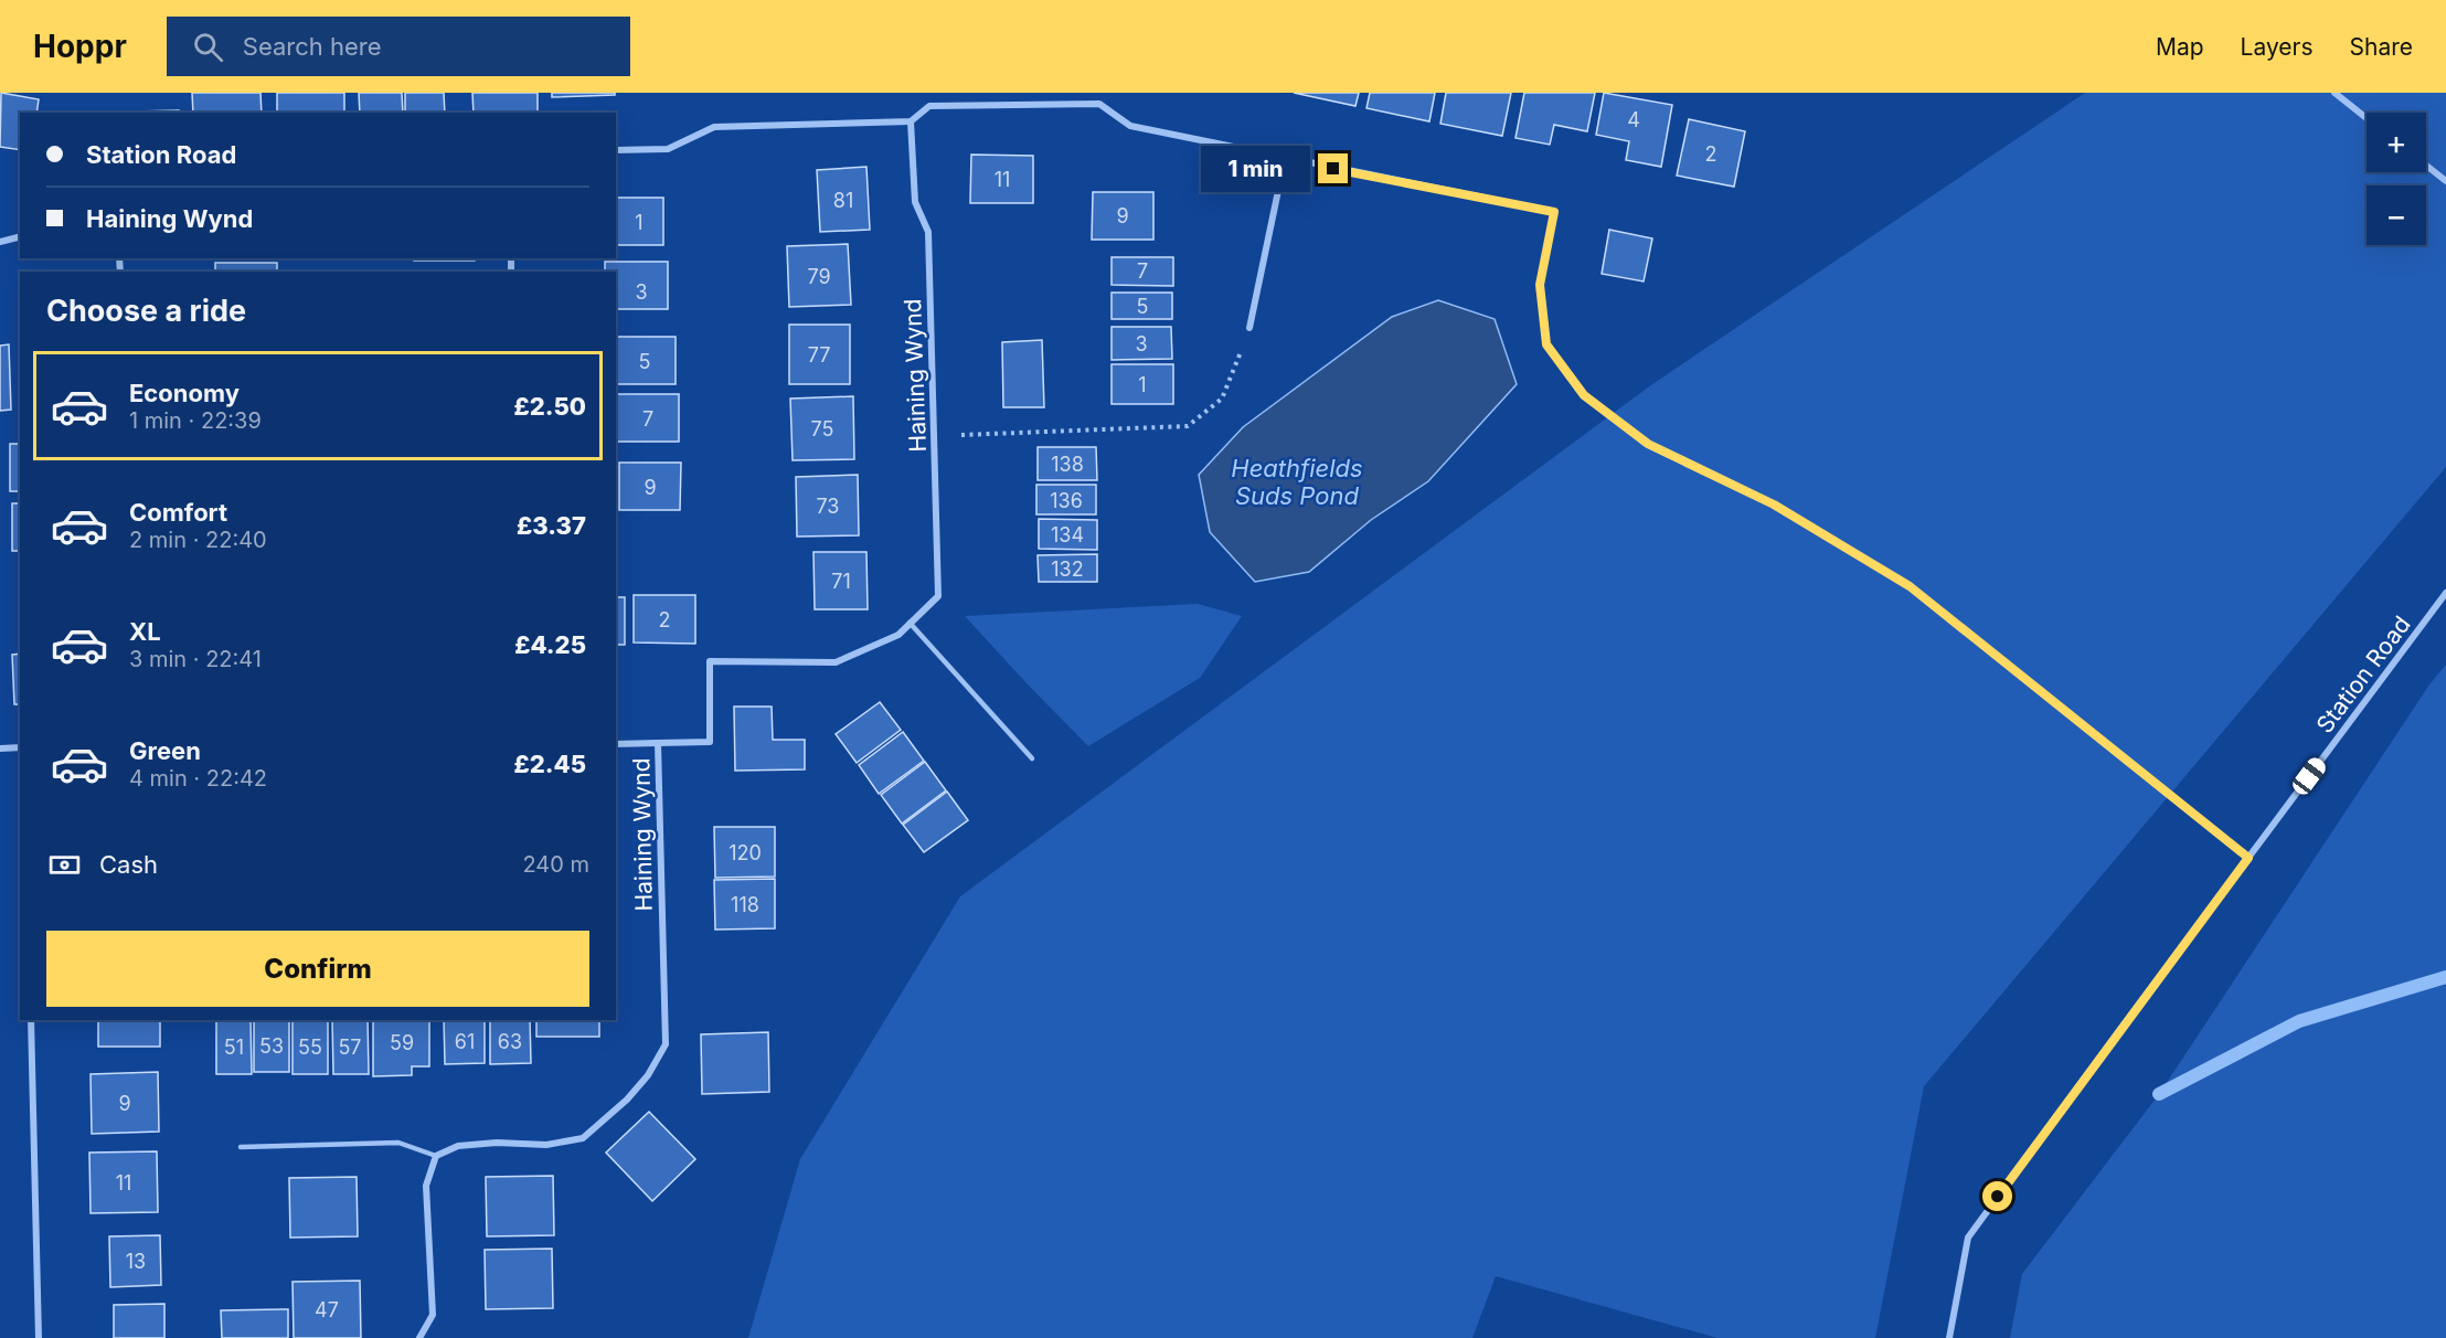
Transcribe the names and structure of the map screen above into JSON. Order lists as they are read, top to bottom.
{
  "streets": {
    "street": ["Haining Wynd", "Station Road"]
  },
  "water": ["Heathfields Suds Pond"],
  "house_numbers": [
    "4",
    "2",
    "11",
    "81",
    "9",
    "1",
    "7",
    "79",
    "3",
    "5",
    "3",
    "77",
    "5",
    "1",
    "7",
    "75",
    "138",
    "9",
    "136",
    "73",
    "134",
    "132",
    "71",
    "2",
    "120",
    "118",
    "61",
    "63",
    "59",
    "53",
    "51",
    "55",
    "57",
    "9",
    "11",
    "13",
    "47"
  ],
  "page": {
    "header": "Hoppr",
    "search": "Search here",
    "nav": ["Map", "Layers", "Share"],
    "map_buttons": ["+", "−"],
    "banner": ["Station Road", "Haining Wynd"],
    "bubble": "1 min",
    "heading": "Choose a ride",
    "list": [
      {
        "name": "Economy",
        "note": "1 min · 22:39",
        "value": "£2.50"
      },
      {
        "name": "Comfort",
        "note": "2 min · 22:40",
        "value": "£3.37"
      },
      {
        "name": "XL",
        "note": "3 min · 22:41",
        "value": "£4.25"
      },
      {
        "name": "Green",
        "note": "4 min · 22:42",
        "value": "£2.45"
      }
    ],
    "pay": ["Cash", "240 m"],
    "buttons": "Confirm"
  }
}
